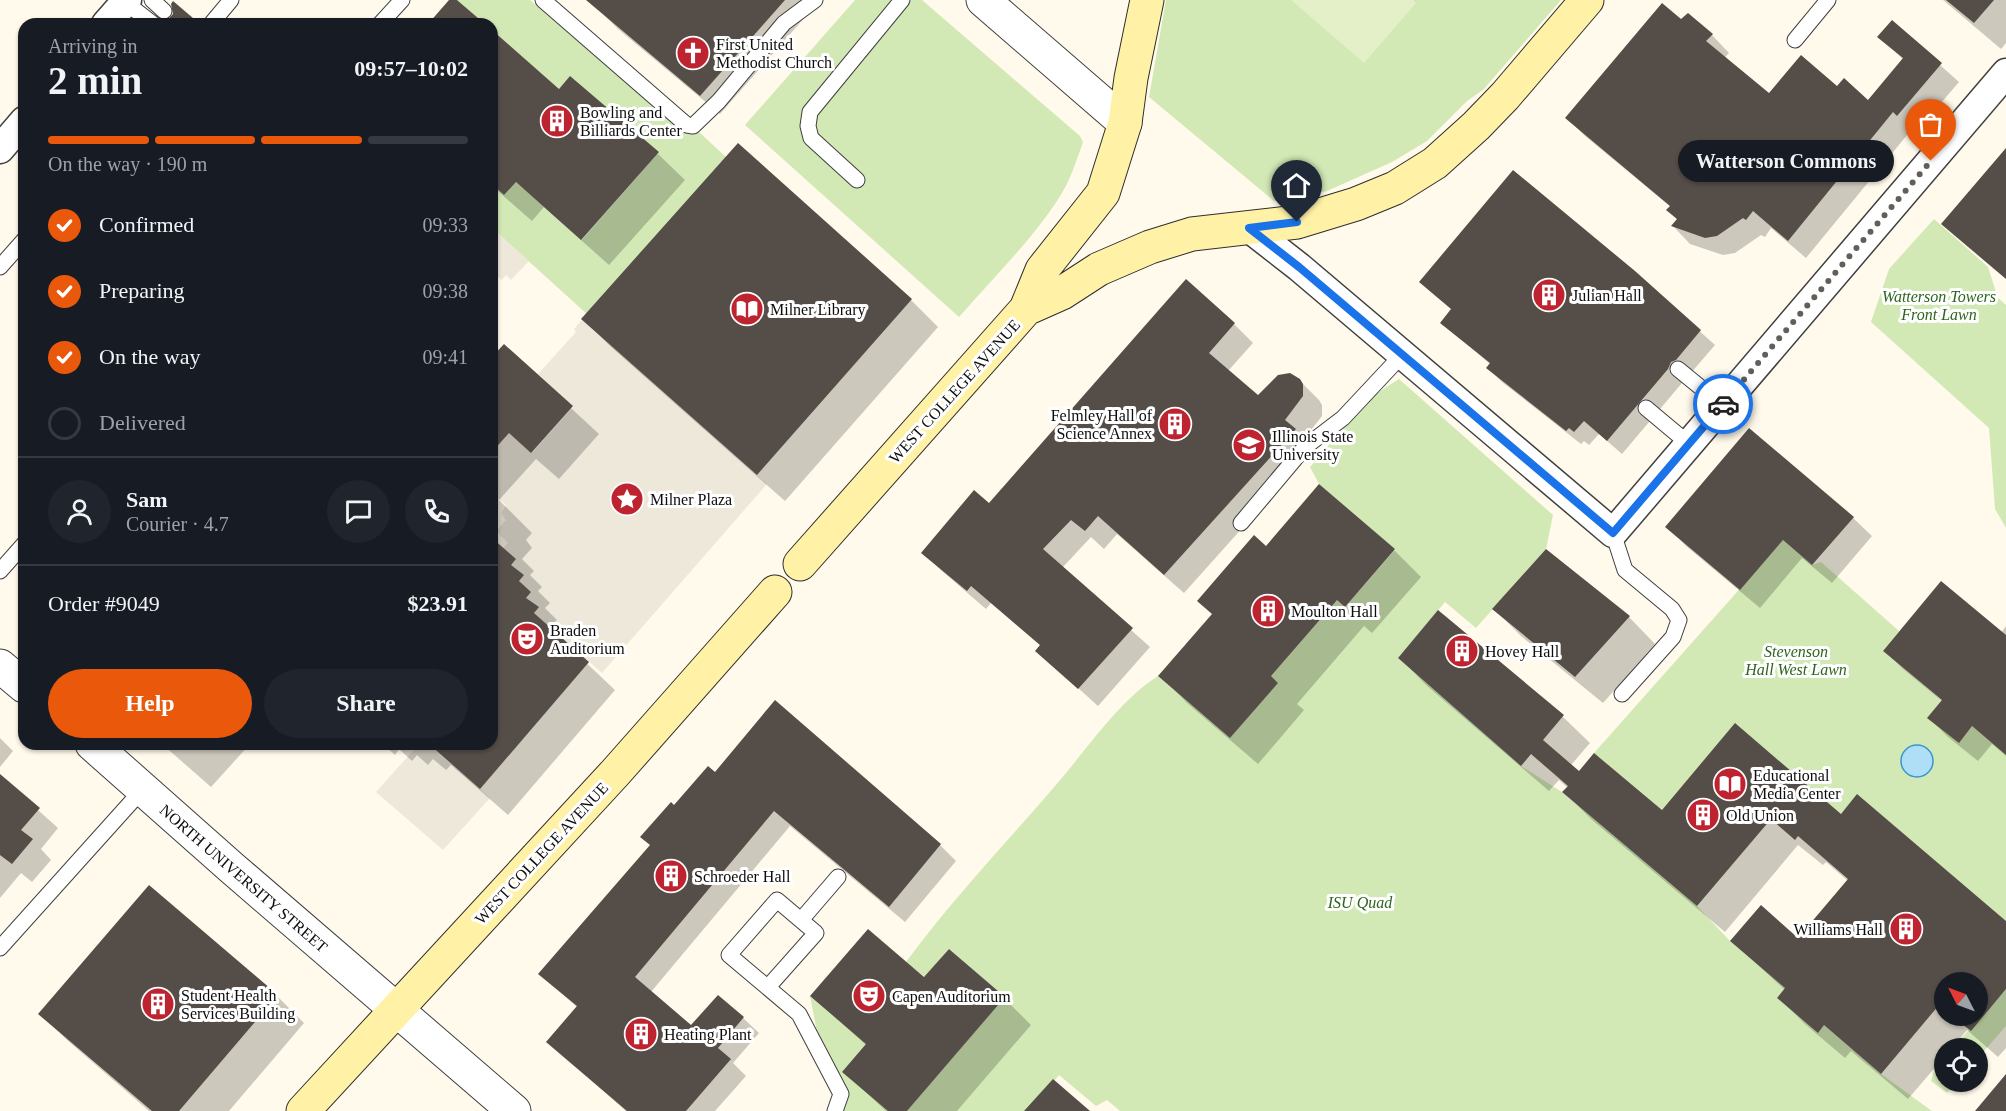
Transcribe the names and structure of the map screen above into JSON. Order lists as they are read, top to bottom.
{
  "streets": {
    "main road": ["WEST COLLEGE AVENUE"],
    "street": ["NORTH UNIVERSITY STREET"]
  },
  "crossings": [
    ["WEST COLLEGE AVENUE", "NORTH UNIVERSITY STREET"]
  ],
  "parks": ["Watterson Towers Front Lawn", "Stevenson Hall West Lawn", "ISU Quad"],
  "places": {
    "church": ["First United Methodist Church"],
    "building": [
      "Bowling and Billiards Center",
      "Julian Hall",
      "Felmley Hall of Science Annex",
      "Moulton Hall",
      "Hovey Hall",
      "Old Union",
      "Schroeder Hall",
      "Williams Hall",
      "Student Health Services Building",
      "Heating Plant"
    ],
    "other": ["Watterson Commons"],
    "library": ["Milner Library", "Educational Media Center"],
    "school or university": ["Illinois State University"],
    "place": ["Milner Plaza"],
    "theatre": ["Braden Auditorium", "Capen Auditorium"]
  },
  "north": "top left",
  "page": {
    "heading": ["2 min", "Arriving in", "09:57–10:02"],
    "panel": [
      "Sam",
      "Courier · 4.7",
      "Order #9049",
      "$23.91"
    ],
    "bar": "On the way · 190 m",
    "bubble": "Watterson Commons",
    "list": [
      ["Confirmed", "09:33"],
      ["Preparing", "09:38"],
      ["On the way", "09:41"],
      "Delivered"
    ],
    "buttons": ["Help", "Share"]
  }
}
